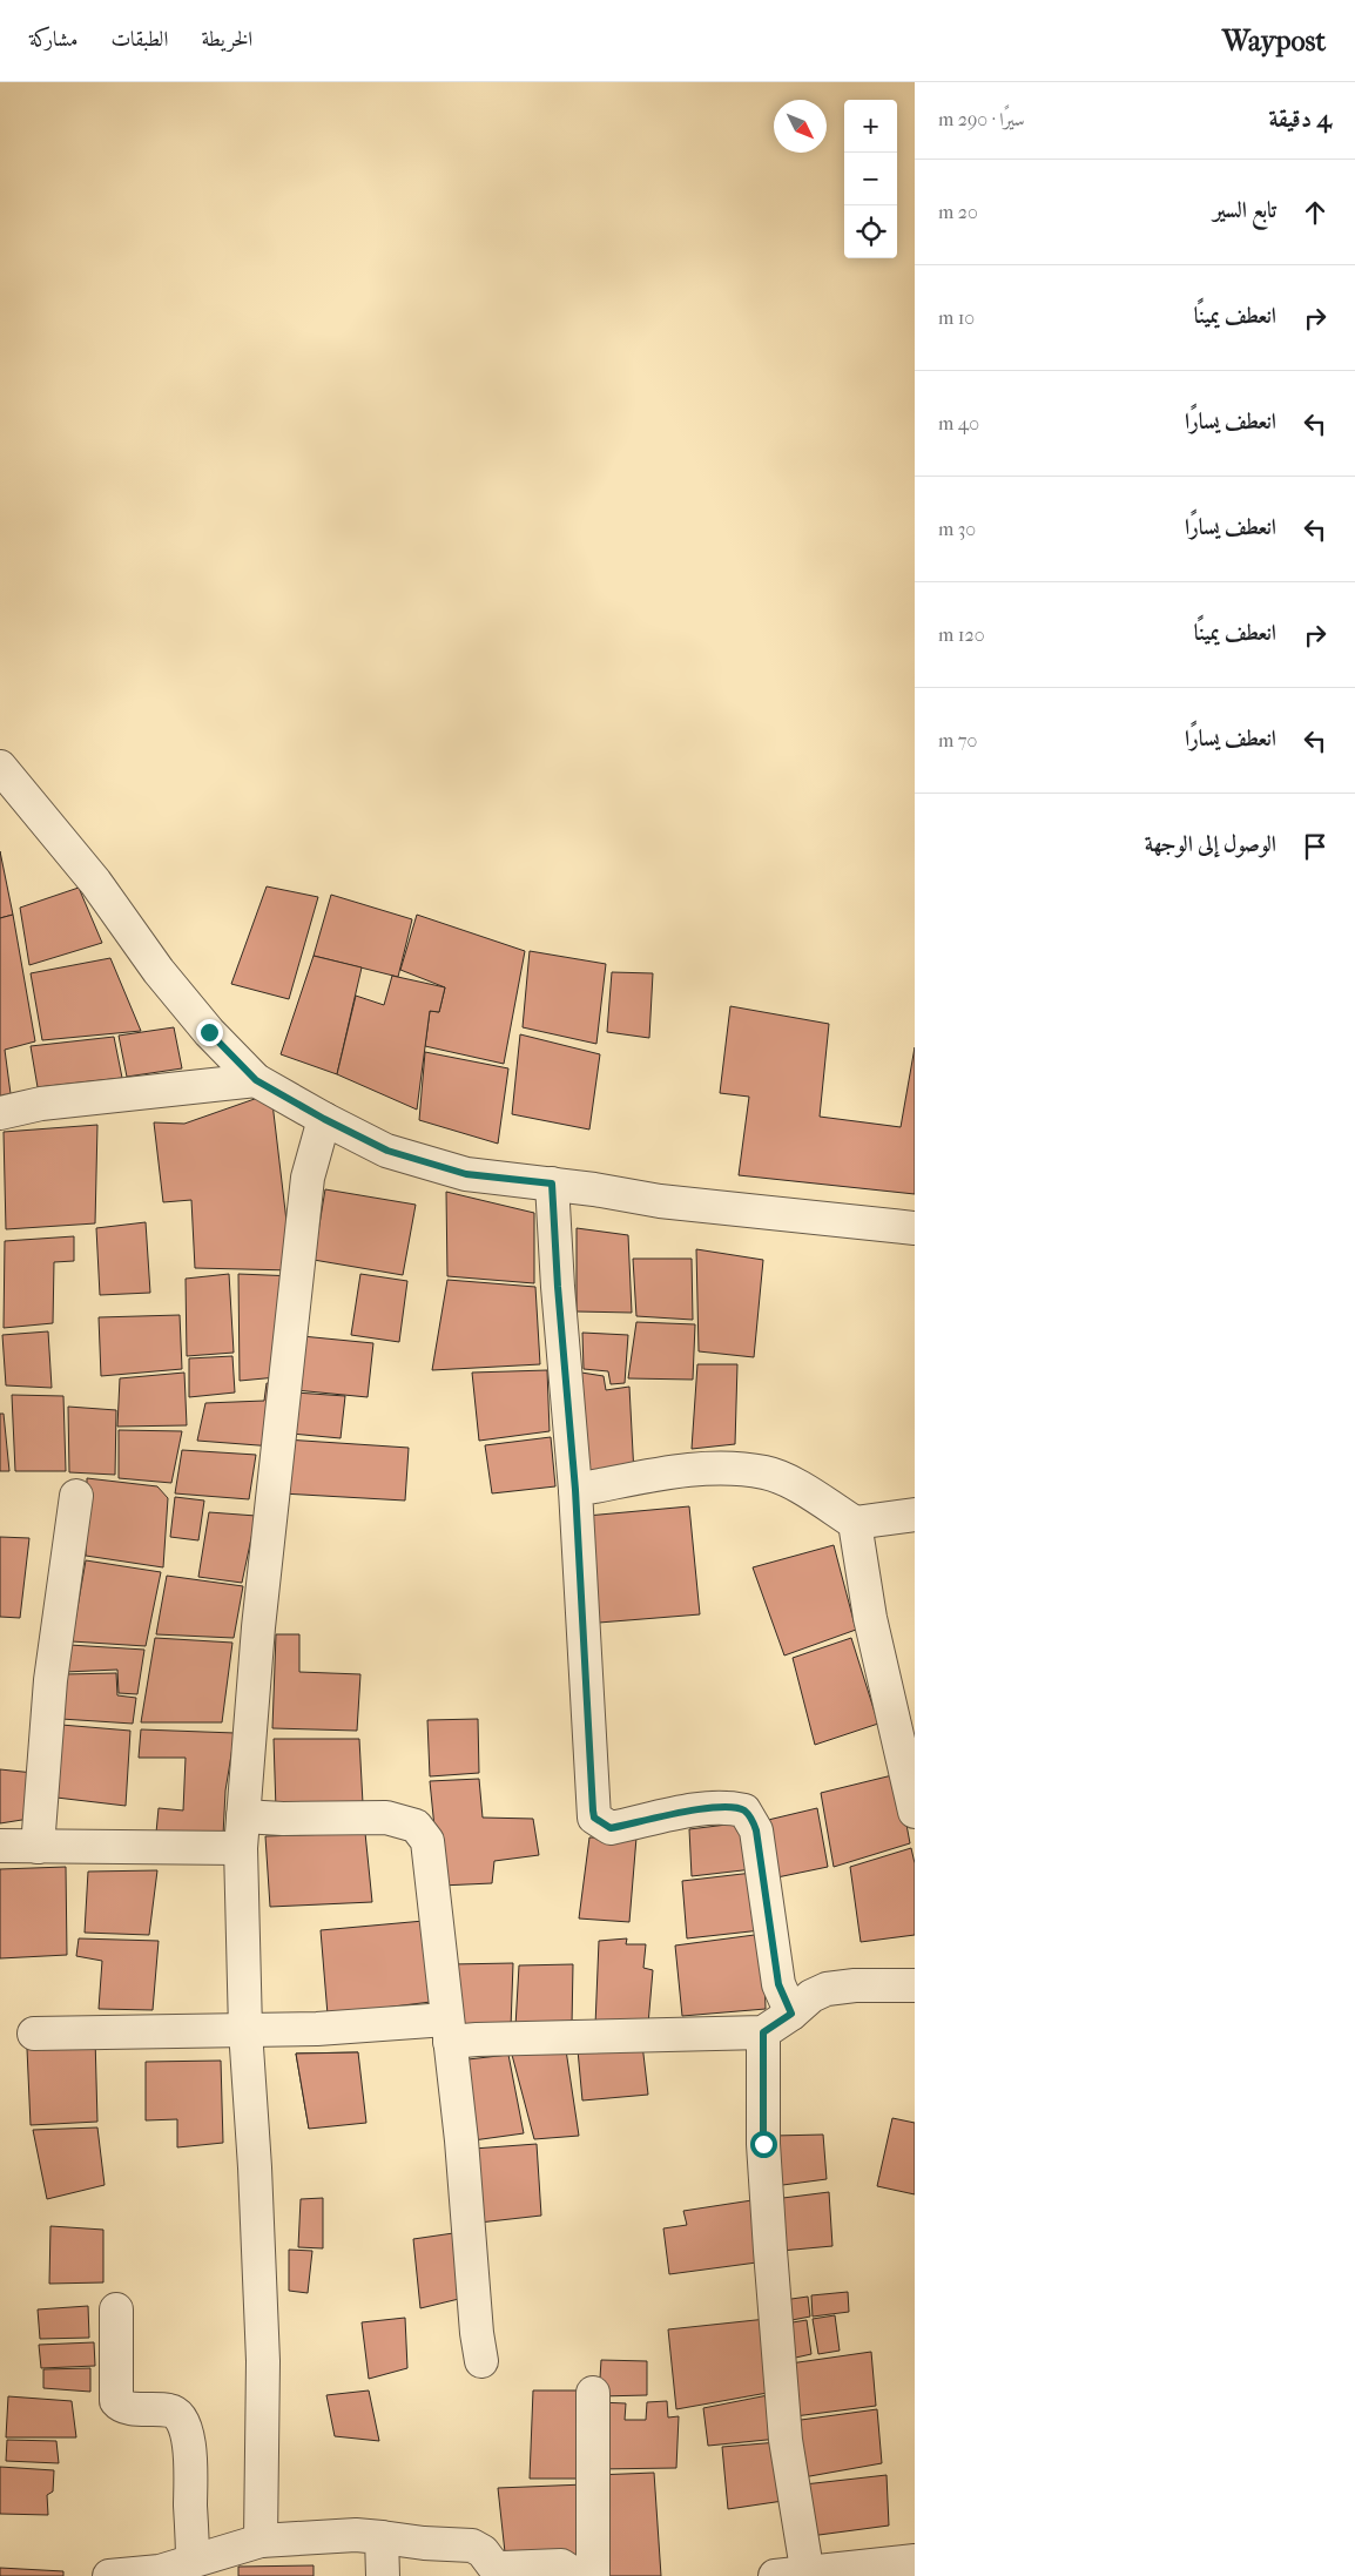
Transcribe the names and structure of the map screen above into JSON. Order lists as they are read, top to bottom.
{
  "north": "bottom right",
  "page": {
    "header": "Waypost",
    "nav": ["الخريطة", "الطبقات", "مشاركة"],
    "heading": ["4 دقيقة", "سيرًا · 290 m"],
    "map_buttons": ["+", "−"],
    "list": [
      ["تابع السير", "20 m"],
      ["انعطف يمينًا", "10 m"],
      ["انعطف يسارًا", "40 m"],
      ["انعطف يسارًا", "30 m"],
      ["انعطف يمينًا", "120 m"],
      ["انعطف يسارًا", "70 m"],
      "الوصول إلى الوجهة"
    ]
  }
}
